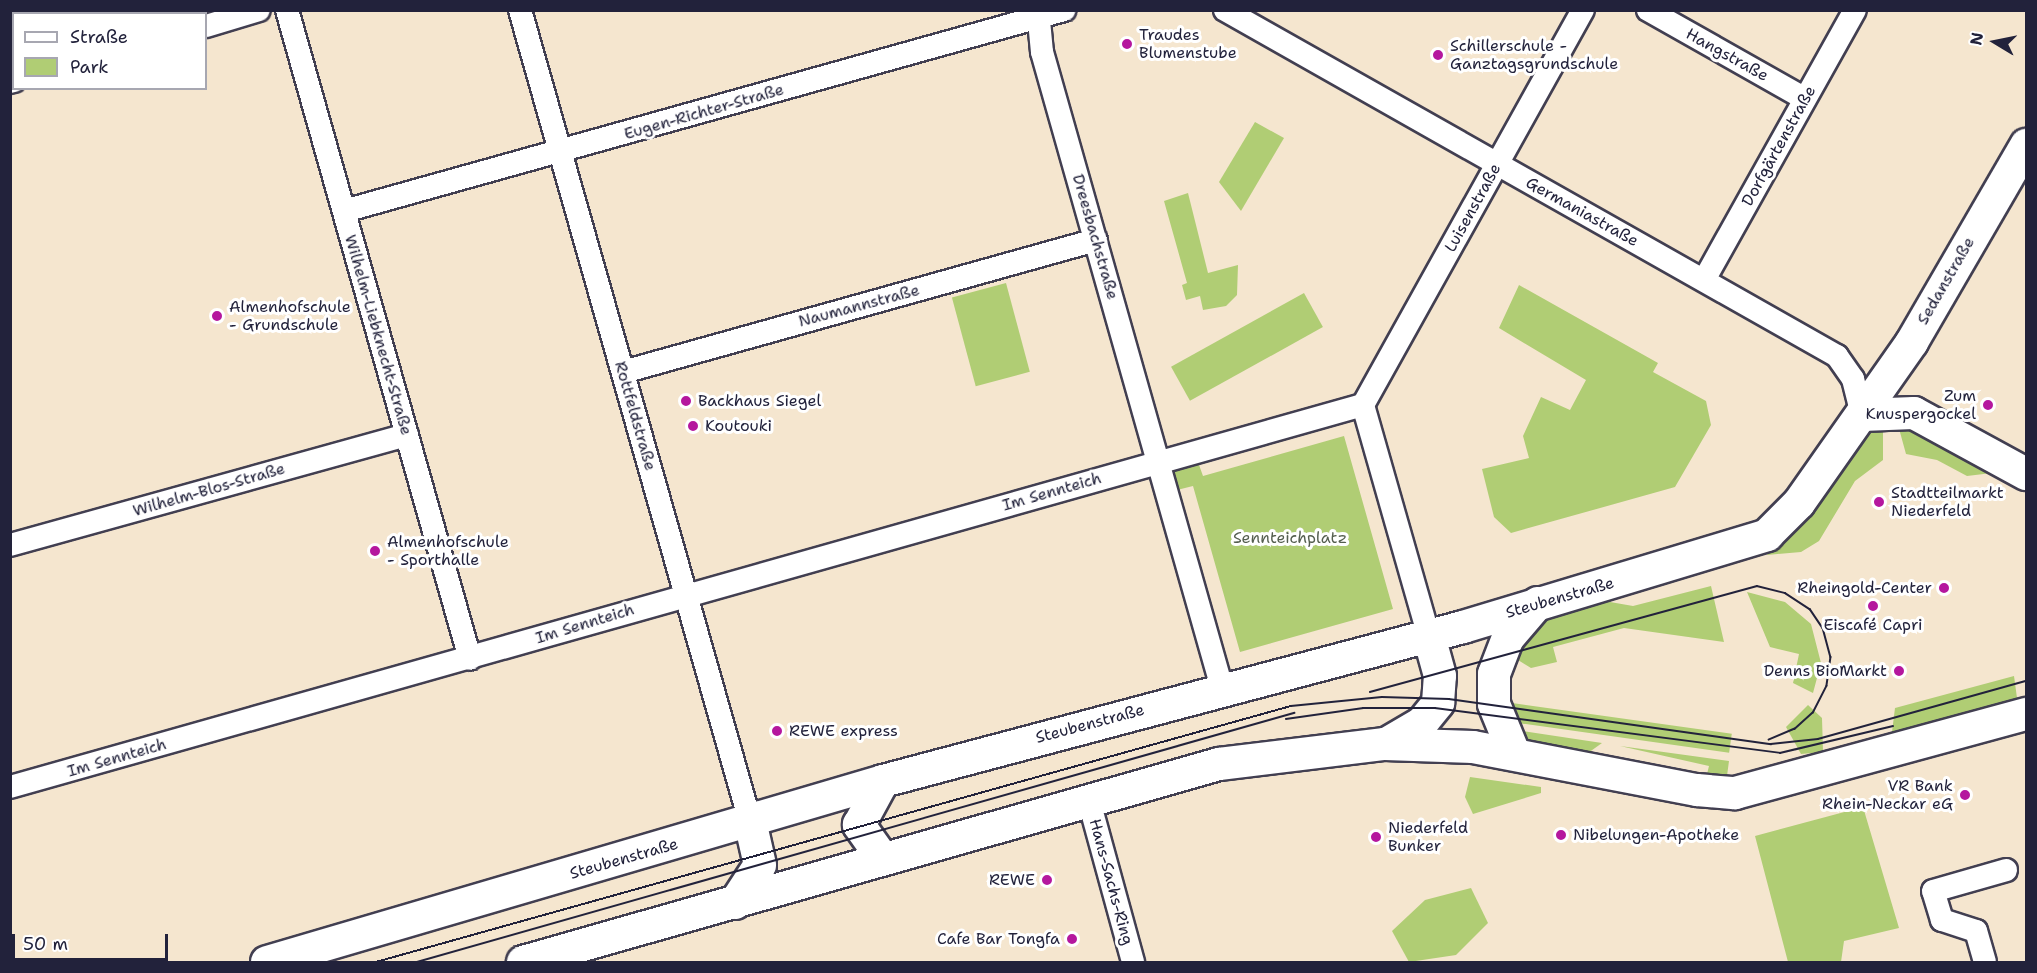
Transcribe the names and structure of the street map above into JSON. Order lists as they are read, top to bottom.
{
  "streets": {
    "street": [
      "Hangstraße",
      "Eugen-Richter-Straße",
      "Dorfgärtenstraße",
      "Luisenstraße",
      "Germaniastraße",
      "Dreesbachstraße",
      "Sedanstraße",
      "Naumannstraße",
      "Wilhelm-Liebknecht-Straße",
      "Rottfeldstraße",
      "Wilhelm-Blos-Straße",
      "Im Sennteich",
      "Steubenstraße",
      "Hans-Sachs-Ring"
    ]
  },
  "crossings": [
    ["Hangstraße", "Dorfgärtenstraße"],
    ["Eugen-Richter-Straße", "Dreesbachstraße"],
    ["Eugen-Richter-Straße", "Wilhelm-Liebknecht-Straße"],
    ["Eugen-Richter-Straße", "Rottfeldstraße"],
    ["Dorfgärtenstraße", "Germaniastraße"],
    ["Luisenstraße", "Germaniastraße"],
    ["Germaniastraße", "Sedanstraße"],
    ["Germaniastraße", "Steubenstraße"],
    ["Dreesbachstraße", "Naumannstraße"],
    ["Dreesbachstraße", "Im Sennteich"],
    ["Sedanstraße", "Steubenstraße"],
    ["Naumannstraße", "Rottfeldstraße"],
    ["Wilhelm-Liebknecht-Straße", "Wilhelm-Blos-Straße"],
    ["Wilhelm-Liebknecht-Straße", "Im Sennteich"],
    ["Rottfeldstraße", "Im Sennteich"],
    ["Rottfeldstraße", "Steubenstraße"]
  ],
  "parks": ["Sennteichplatz"],
  "places": [
    "Traudes Blumenstube",
    "Schillerschule - Ganztagsgrundschule",
    "Almenhofschule - Grundschule",
    "Backhaus Siegel",
    "Zum Knuspergockel",
    "Koutouki",
    "Stadtteilmarkt Niederfeld",
    "Almenhofschule - Sporthalle",
    "Rheingold-Center",
    "Eiscafé Capri",
    "Denns BioMarkt",
    "REWE express",
    "VR Bank Rhein-Neckar eG",
    "Nibelungen-Apotheke",
    "Niederfeld Bunker",
    "REWE",
    "Cafe Bar Tongfa"
  ],
  "legend": ["Straße", "Park"],
  "scale_bar": "50 m",
  "north": "left"
}
